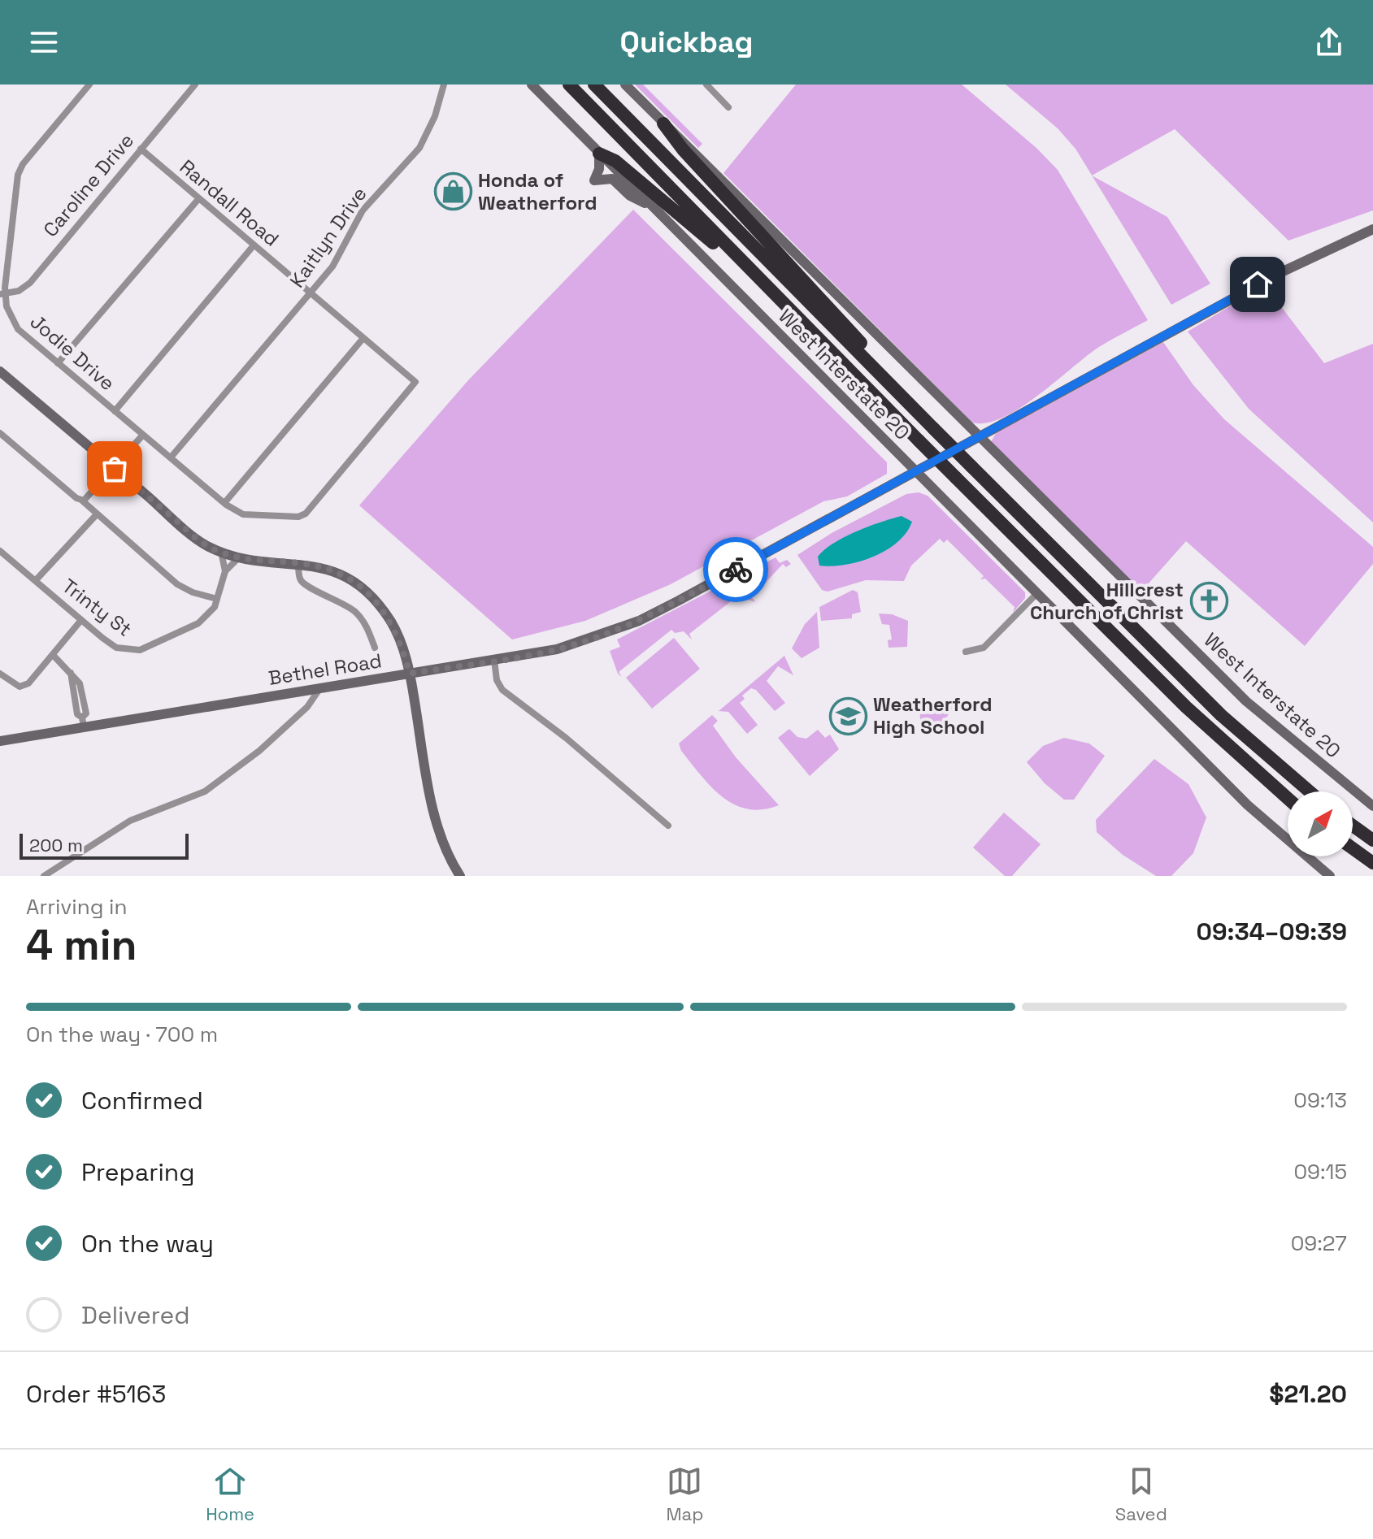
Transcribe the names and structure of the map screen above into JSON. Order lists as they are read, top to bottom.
{
  "streets": {
    "main road": ["West Interstate 20", "Bethel Road"],
    "street": [
      "Caroline Drive",
      "Randall Road",
      "Kaitlyn Drive",
      "Jodie Drive",
      "Trinty St"
    ]
  },
  "crossings": [
    ["Caroline Drive", "Randall Road"],
    ["Caroline Drive", "Jodie Drive"],
    ["Randall Road", "Kaitlyn Drive"],
    ["Randall Road", "Jodie Drive"],
    ["Kaitlyn Drive", "Jodie Drive"],
    ["West Interstate 20", "Bethel Road"]
  ],
  "places": {
    "shop": ["Honda of Weatherford"],
    "church": ["Hillcrest Church of Christ"],
    "school or university": ["Weatherford High School"]
  },
  "scale_bar": "200 m",
  "north": "top right",
  "page": {
    "header": "Quickbag",
    "scale": "200 m",
    "heading": ["4 min", "Arriving in", "09:34–09:39"],
    "panel": ["Order #5163", "$21.20"],
    "bar": "On the way · 700 m",
    "list": [
      ["Confirmed", "09:13"],
      ["Preparing", "09:15"],
      ["On the way", "09:27"],
      "Delivered"
    ],
    "tabs": ["Home", "Map", "Saved"]
  }
}
